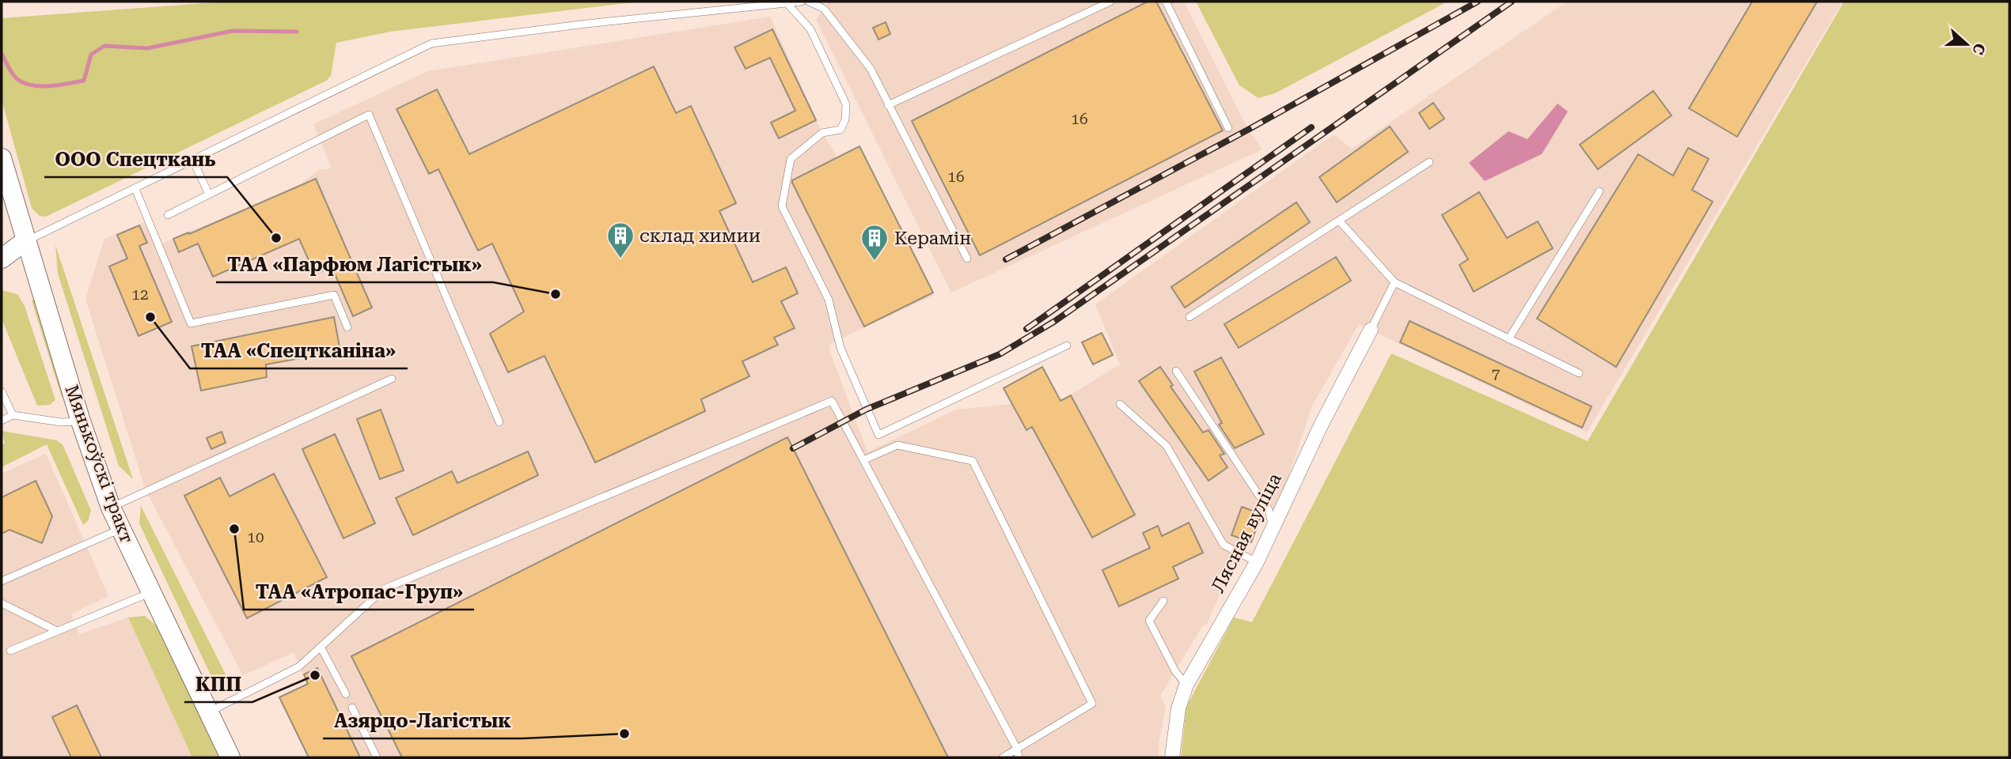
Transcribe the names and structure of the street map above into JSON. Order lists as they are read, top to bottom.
{
  "streets": {
    "street": ["Мянькоўскі тракт", "Лясная вуліца"]
  },
  "places": {
    "other": [
      "ООО Спецткань",
      "ТАА «Парфюм Лагістык»",
      "ТАА «Спецтканіна»",
      "ТАА «Атропас-Груп»",
      "КПП",
      "Азярцо-Лагістык"
    ],
    "building": ["склад химии", "Керамін"]
  },
  "house_numbers": [
    "16",
    "16",
    "12",
    "7",
    "10"
  ],
  "north": "right"
}
